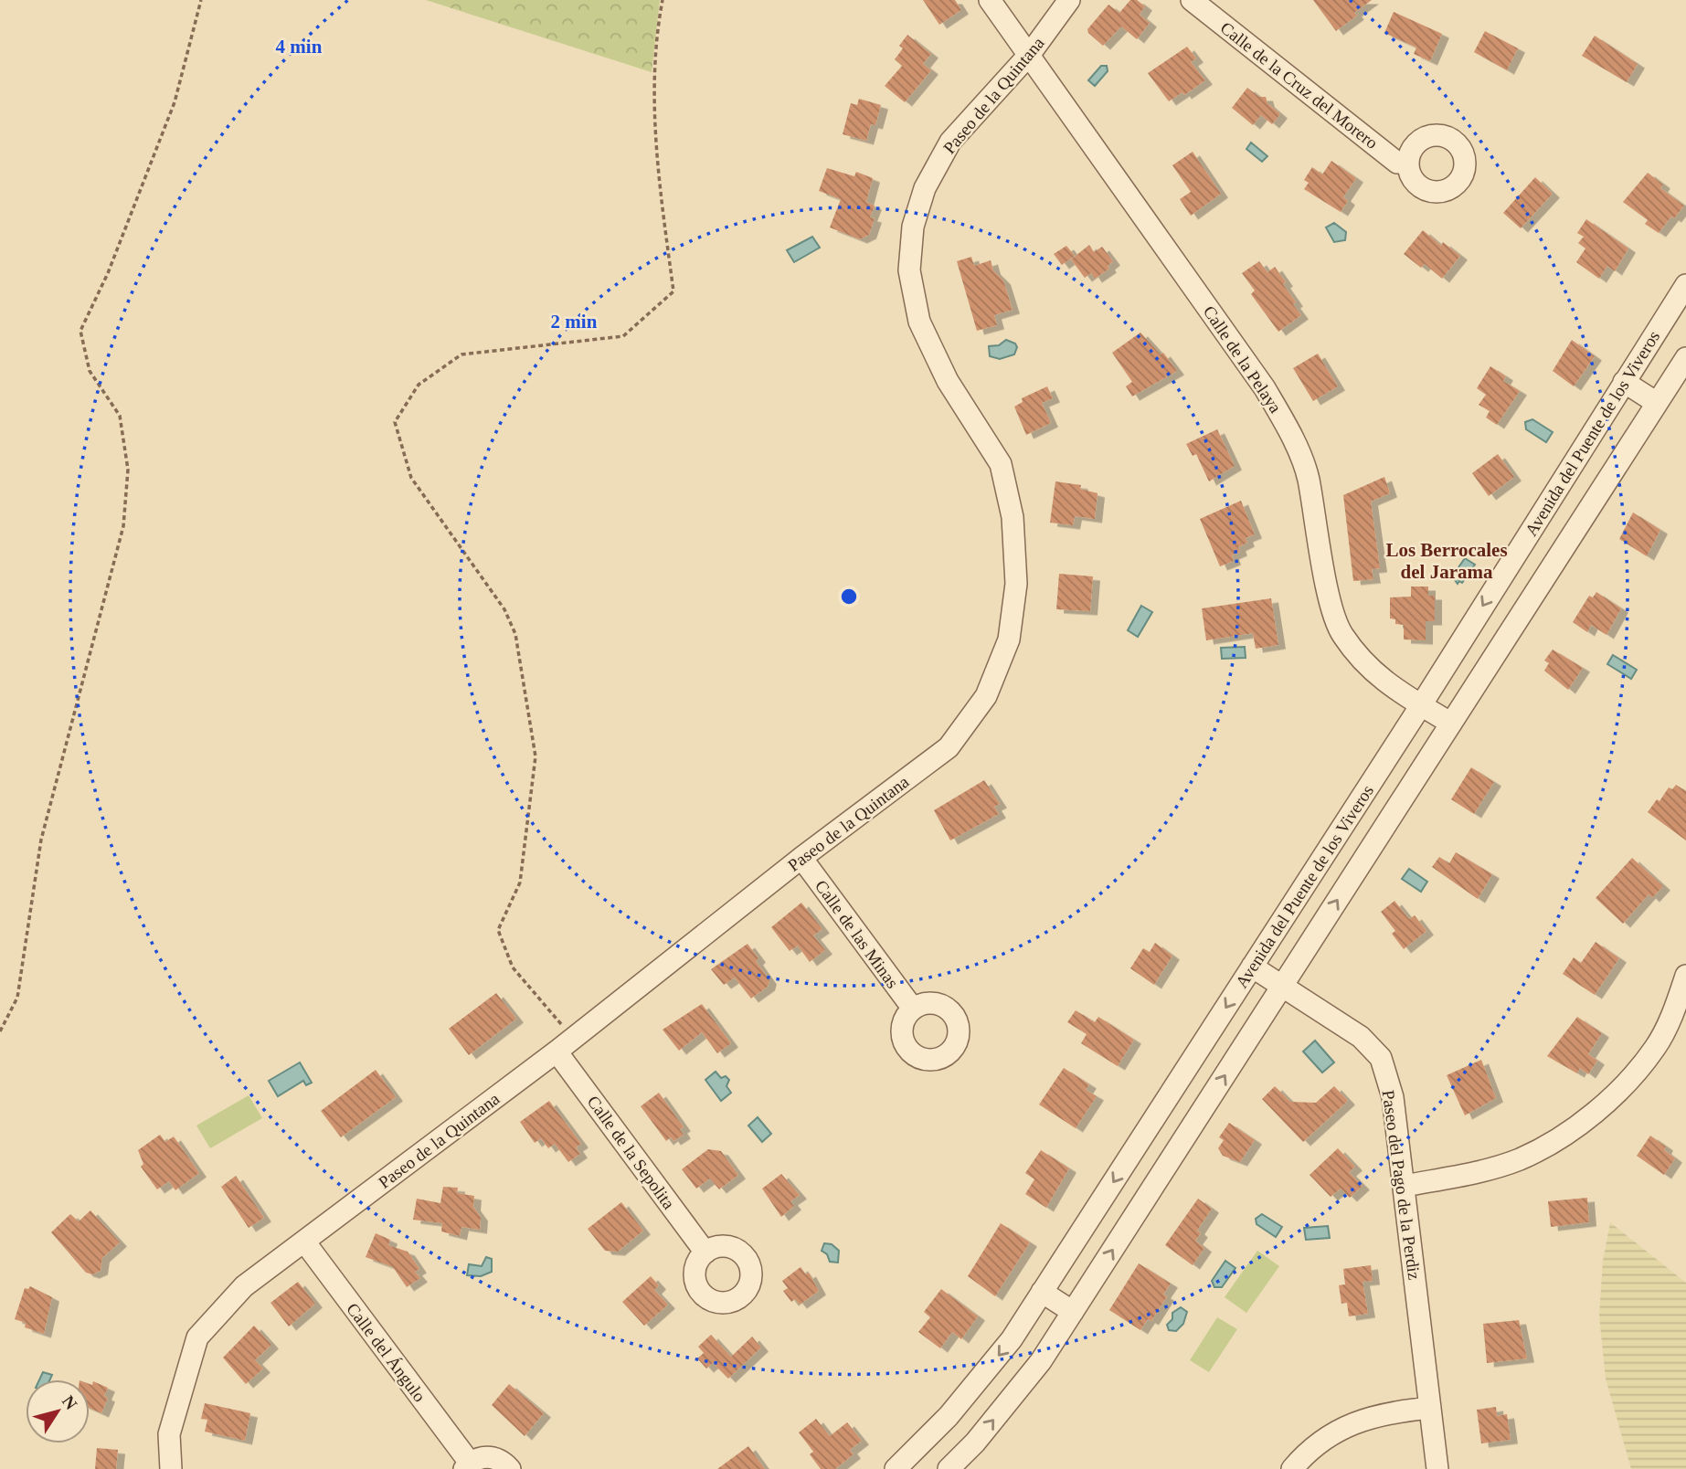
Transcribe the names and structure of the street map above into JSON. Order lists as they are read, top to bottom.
{
  "streets": {
    "street": [
      "Calle de la Cruz del Morero",
      "Paseo de la Quintana",
      "Calle de la Pelaya",
      "Avenida del Puente de los Viveros",
      "Calle de las Minas",
      "Calle de la Sepolita",
      "Paseo del Pago de la Perdiz",
      "Calle del Ángulo"
    ]
  },
  "crossings": [
    ["Paseo de la Quintana", "Calle de la Pelaya"],
    ["Paseo de la Quintana", "Calle de las Minas"],
    ["Paseo de la Quintana", "Calle de la Sepolita"],
    ["Paseo de la Quintana", "Calle del Ángulo"],
    ["Calle de la Pelaya", "Avenida del Puente de los Viveros"],
    ["Avenida del Puente de los Viveros", "Paseo del Pago de la Perdiz"]
  ],
  "districts": ["Los Berrocales del Jarama"],
  "north": "top right",
  "rings": ["4 min", "2 min"]
}
